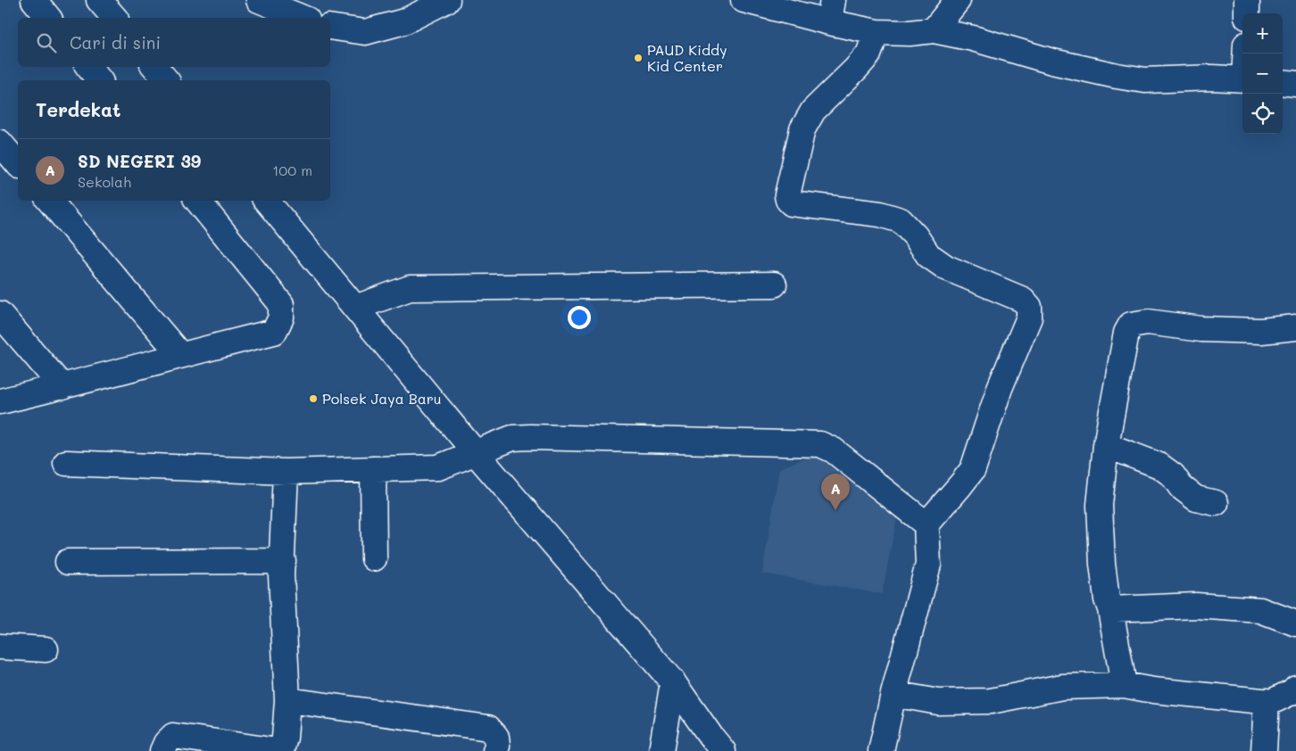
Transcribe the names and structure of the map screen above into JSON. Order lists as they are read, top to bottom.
{
  "places": ["PAUD Kiddy Kid Center", "Polsek Jaya Baru"],
  "page": {
    "map_buttons": ["+", "−"],
    "search": "Cari di sini",
    "heading": "Terdekat",
    "list": [
      {
        "mark": "A",
        "name": "SD NEGERI 39",
        "note": "Sekolah",
        "value": "100 m"
      }
    ],
    "pins": "A"
  }
}
